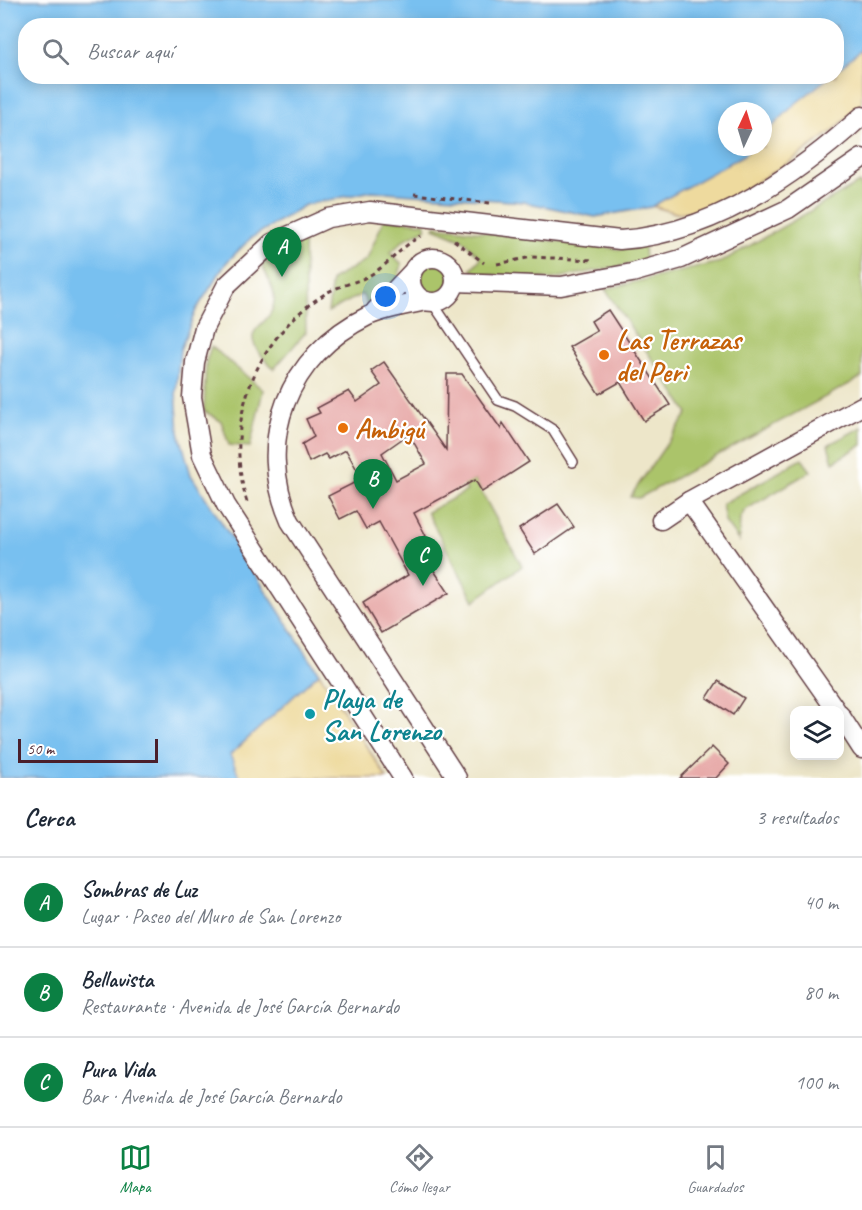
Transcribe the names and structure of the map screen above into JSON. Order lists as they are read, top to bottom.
{
  "places": ["Las Terrazas del Peri", "Ambigú", "Playa de San Lorenzo"],
  "scale_bar": "50 m",
  "north": "top",
  "page": {
    "search": "Buscar aquí",
    "pins": ["A", "B", "C"],
    "scale": "50 m",
    "heading": ["Cerca", "3 resultados"],
    "list": [
      {
        "mark": "A",
        "name": "Sombras de Luz",
        "note": "Lugar · Paseo del Muro de San Lorenzo",
        "value": "40 m"
      },
      {
        "mark": "B",
        "name": "Bellavista",
        "note": "Restaurante · Avenida de José García Bernardo",
        "value": "80 m"
      },
      {
        "mark": "C",
        "name": "Pura Vida",
        "note": "Bar · Avenida de José García Bernardo",
        "value": "100 m"
      }
    ],
    "nav": ["Mapa", "Cómo llegar", "Guardados"]
  }
}
